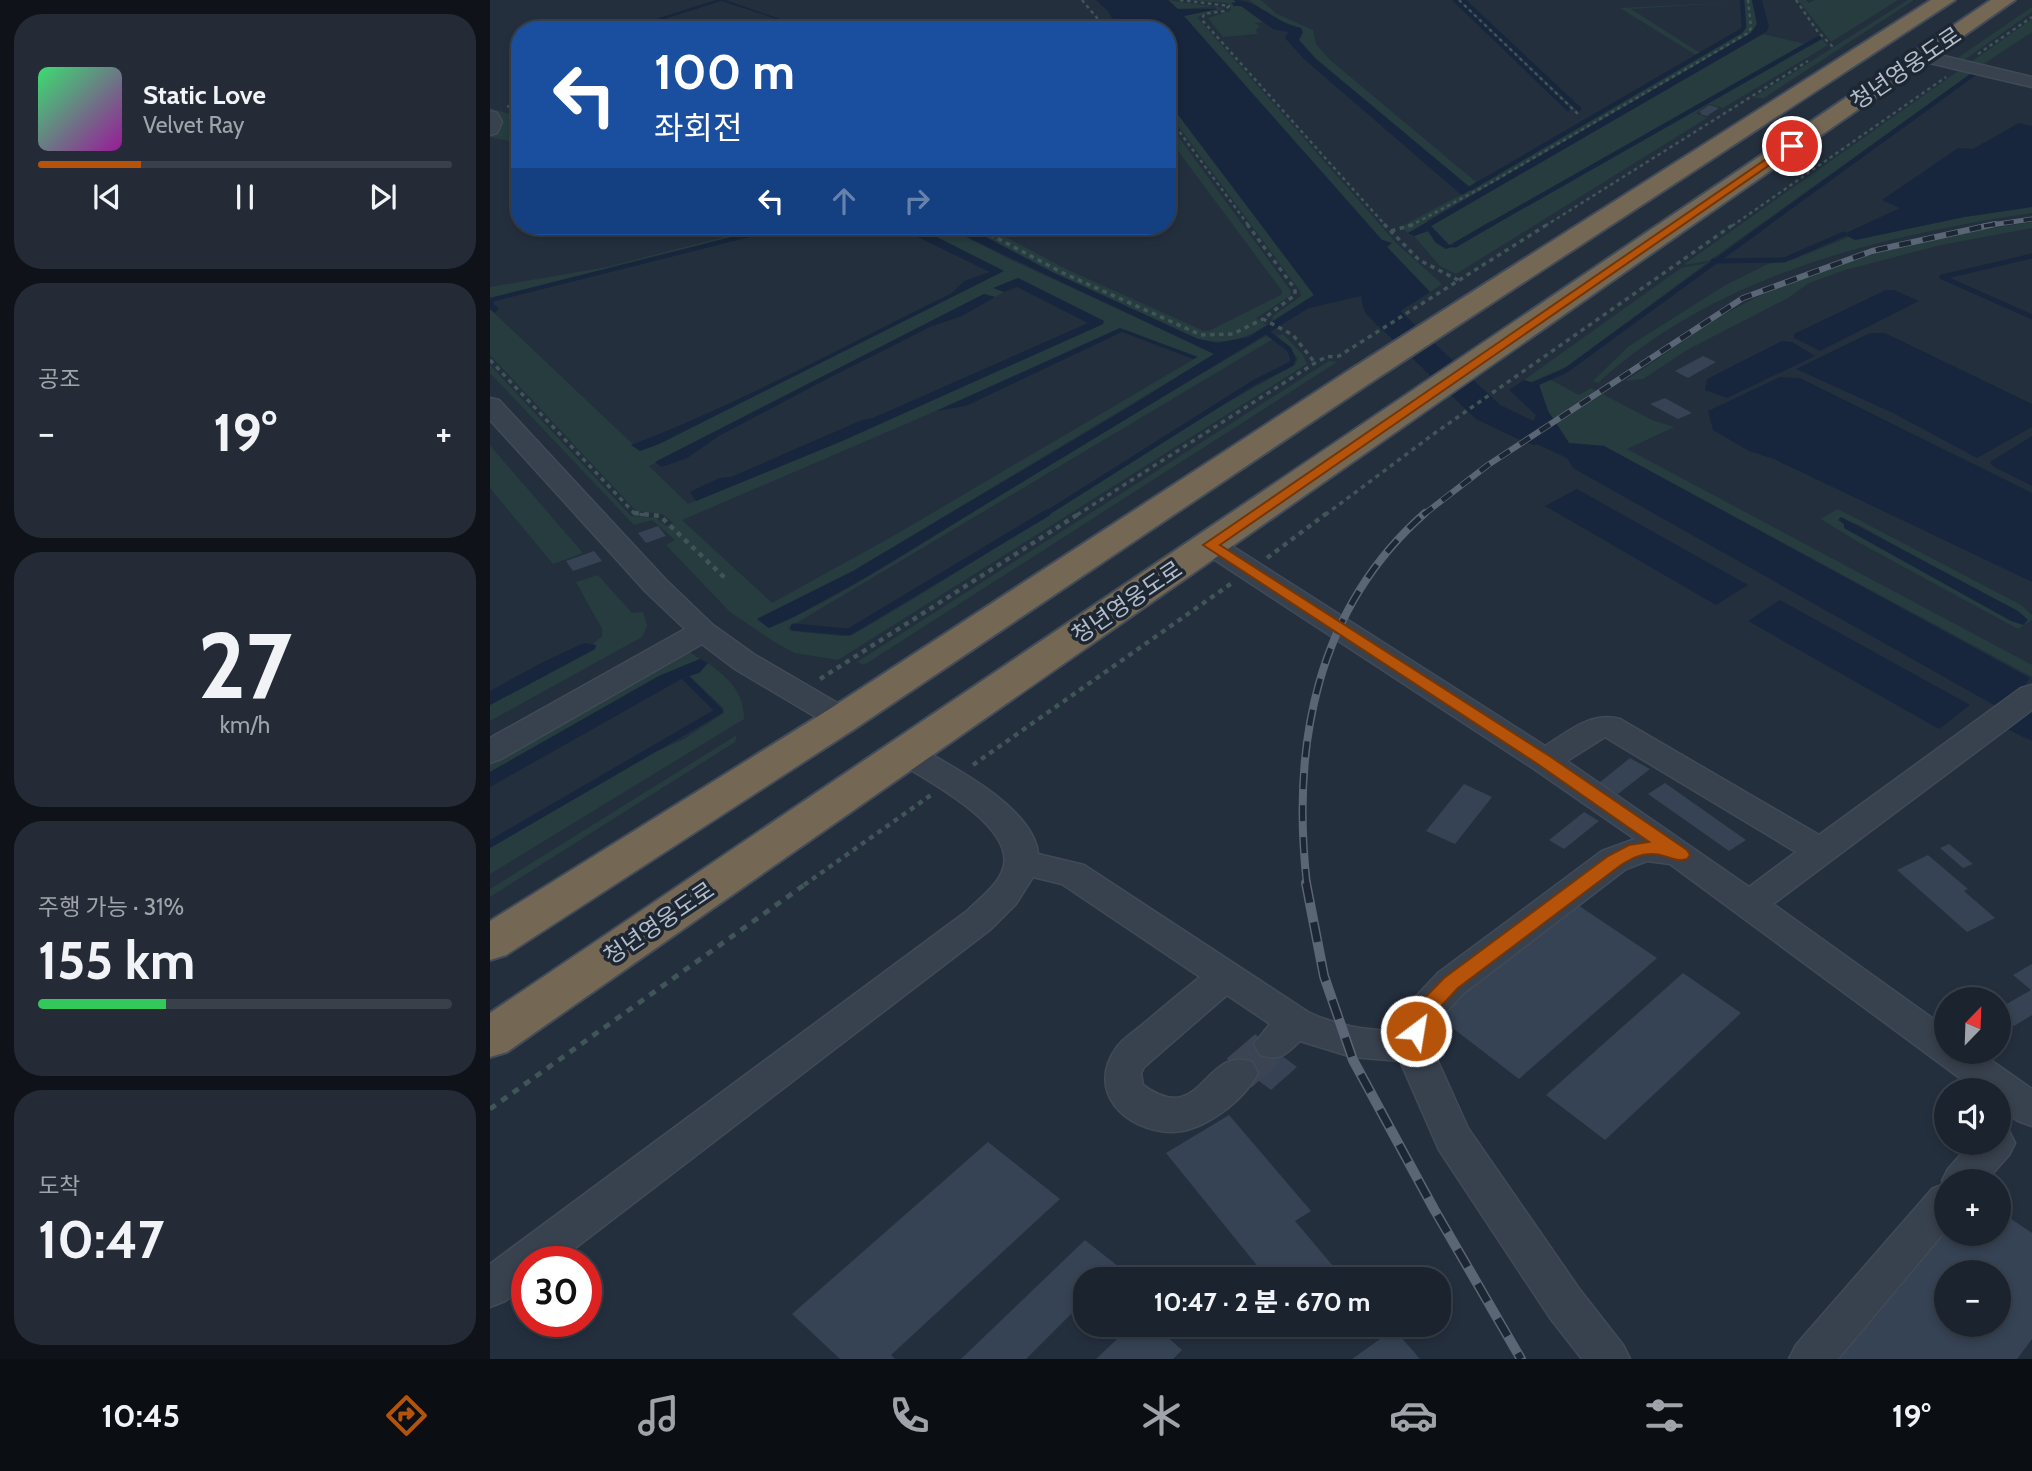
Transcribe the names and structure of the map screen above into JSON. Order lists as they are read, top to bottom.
{
  "streets": {
    "highway": ["청년영웅도로"]
  },
  "north": "top right",
  "page": {
    "turn": ["100 m", "좌회전"],
    "song": ["Static Love", "Velvet Ray"],
    "tile": [
      "공조",
      ["27", "km/h"],
      ["주행 가능 · 31%", "155 km"],
      ["도착", "10:47"]
    ],
    "heat": ["−", "19°", "+"],
    "map_buttons": ["+", "−"],
    "limit": "30",
    "trip": "10:47 · 2 분 · 670 m",
    "tabs": ["10:45", "19°"]
  }
}
